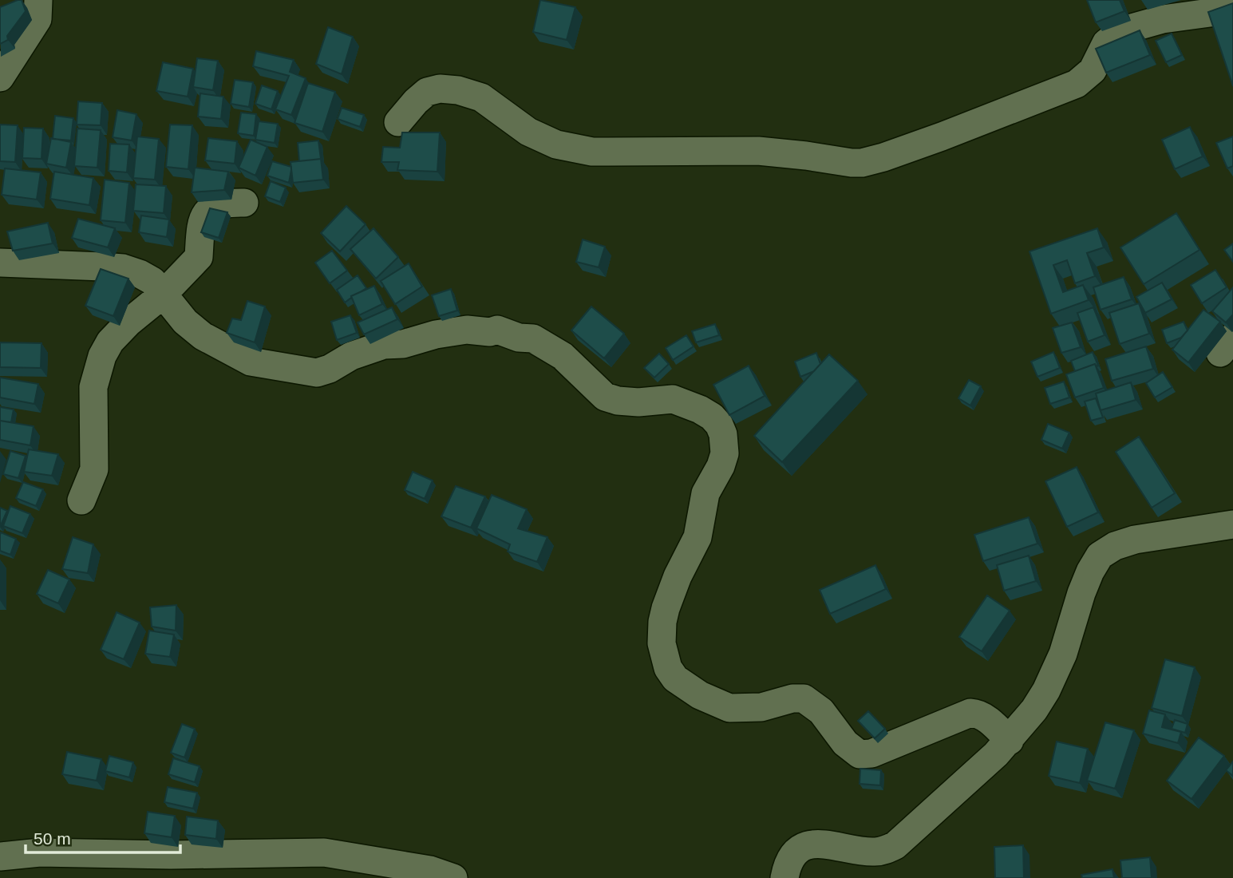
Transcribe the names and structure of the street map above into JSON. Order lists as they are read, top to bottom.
{
  "scale_bar": "50 m"
}
